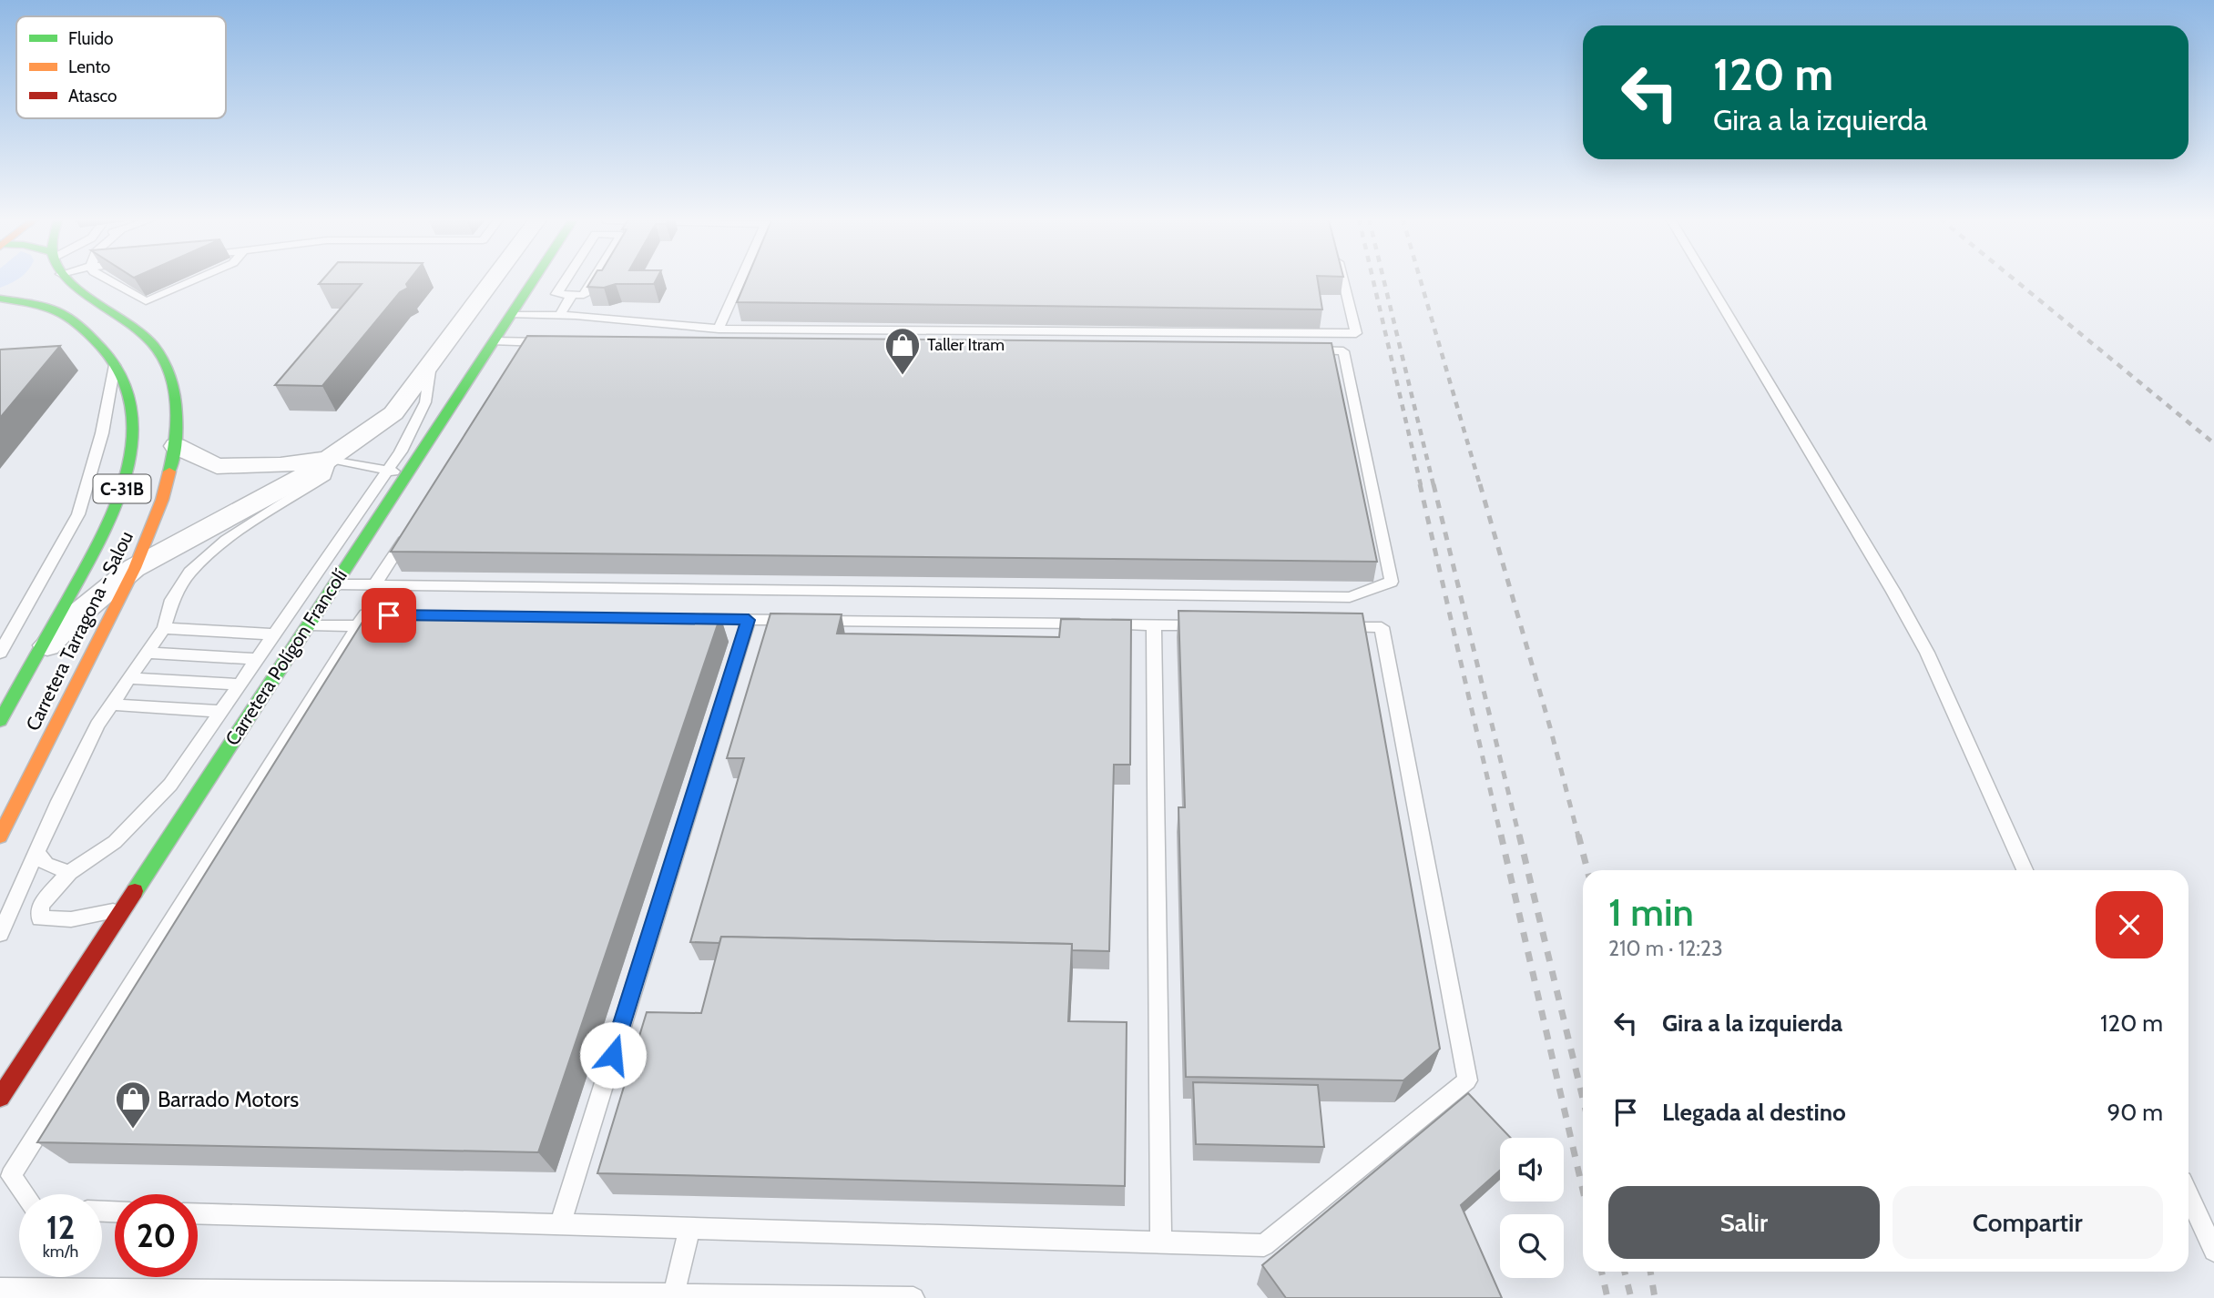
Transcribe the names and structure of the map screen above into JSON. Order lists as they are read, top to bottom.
{
  "streets": {
    "main road": ["C-31B", "Carretera Tarragona - Salou", "Carretera Polígon Francolí"]
  },
  "places": {
    "shop": ["Taller Itram", "Barrado Motors"]
  },
  "legend": ["Fluido", "Lento", "Atasco"],
  "page": {
    "turn": ["120 m", "Gira a la izquierda"],
    "heading": ["1 min", "210 m · 12:23"],
    "list": [
      {
        "name": "Gira a la izquierda",
        "value": "120 m"
      },
      {
        "name": "Llegada al destino",
        "value": "90 m"
      }
    ],
    "buttons": ["Salir", "Compartir"],
    "speed": "12 km/h",
    "limit": "20"
  }
}
